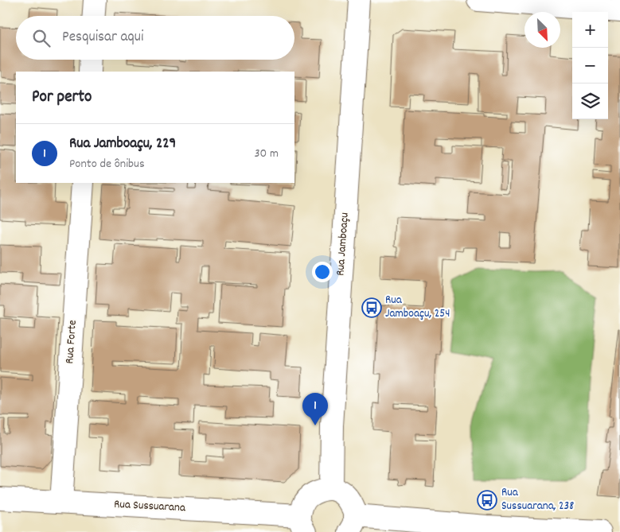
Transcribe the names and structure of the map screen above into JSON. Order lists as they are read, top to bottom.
{
  "streets": {
    "street": ["Rua Jamboaçu", "Rua Forte", "Rua Sussuarana"]
  },
  "crossings": [
    ["Rua Forte", "Rua Sussuarana"]
  ],
  "places": {
    "bus stop": ["Rua Jamboaçu, 254", "Rua Sussuarana, 238"]
  },
  "north": "bottom right",
  "page": {
    "map_buttons": ["+", "−"],
    "search": "Pesquisar aqui",
    "heading": "Por perto",
    "list": [
      {
        "mark": "1",
        "name": "Rua Jamboaçu, 229",
        "note": "Ponto de ônibus",
        "value": "30 m"
      }
    ],
    "pins": "1"
  }
}
